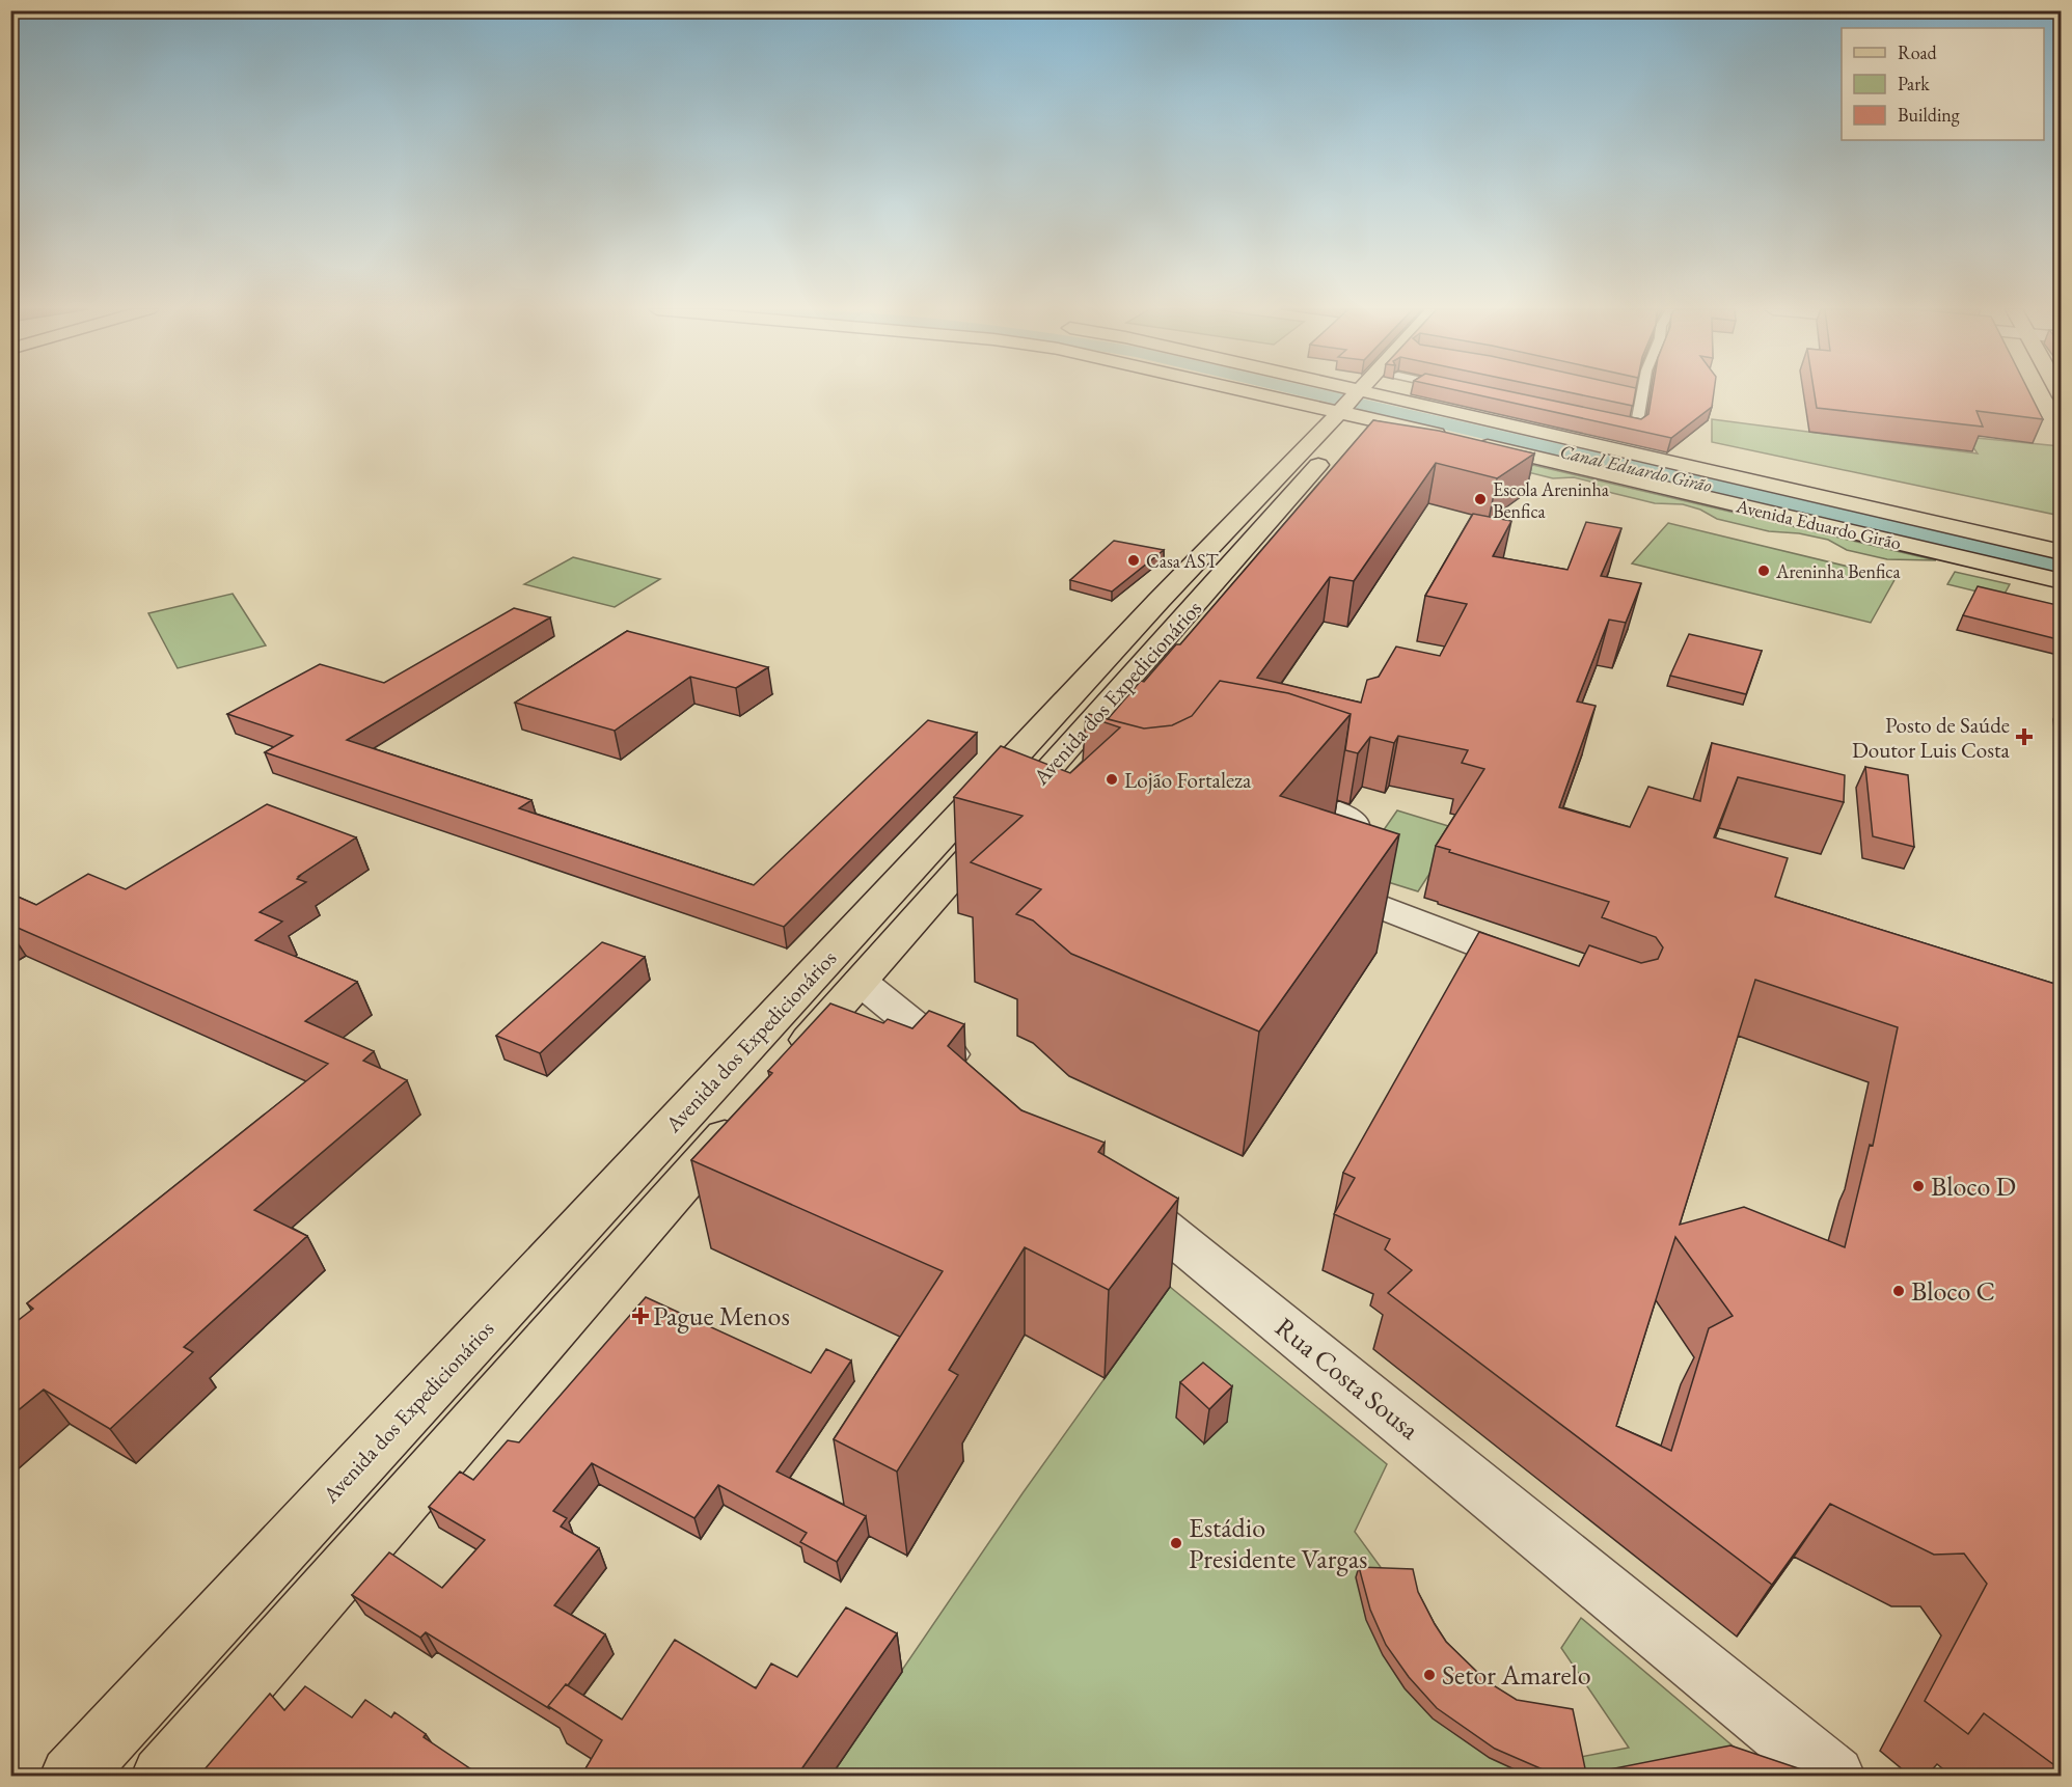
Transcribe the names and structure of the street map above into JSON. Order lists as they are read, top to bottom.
{
  "streets": {
    "main road": ["Avenida Eduardo Girão", "Avenida dos Expedicionários"],
    "street": ["Rua Costa Sousa"]
  },
  "crossings": [
    ["Avenida Eduardo Girão", "Avenida dos Expedicionários"]
  ],
  "water": ["Canal Eduardo Girão"],
  "places": {
    "other": [
      "Escola Areninha Benfica",
      "Casa AST",
      "Areninha Benfica",
      "Lojão Fortaleza",
      "Bloco D",
      "Bloco C",
      "Estádio Presidente Vargas",
      "Setor Amarelo"
    ],
    "health": ["Posto de Saúde Doutor Luis Costa", "Pague Menos"]
  },
  "legend": ["Road", "Park", "Building"]
}
